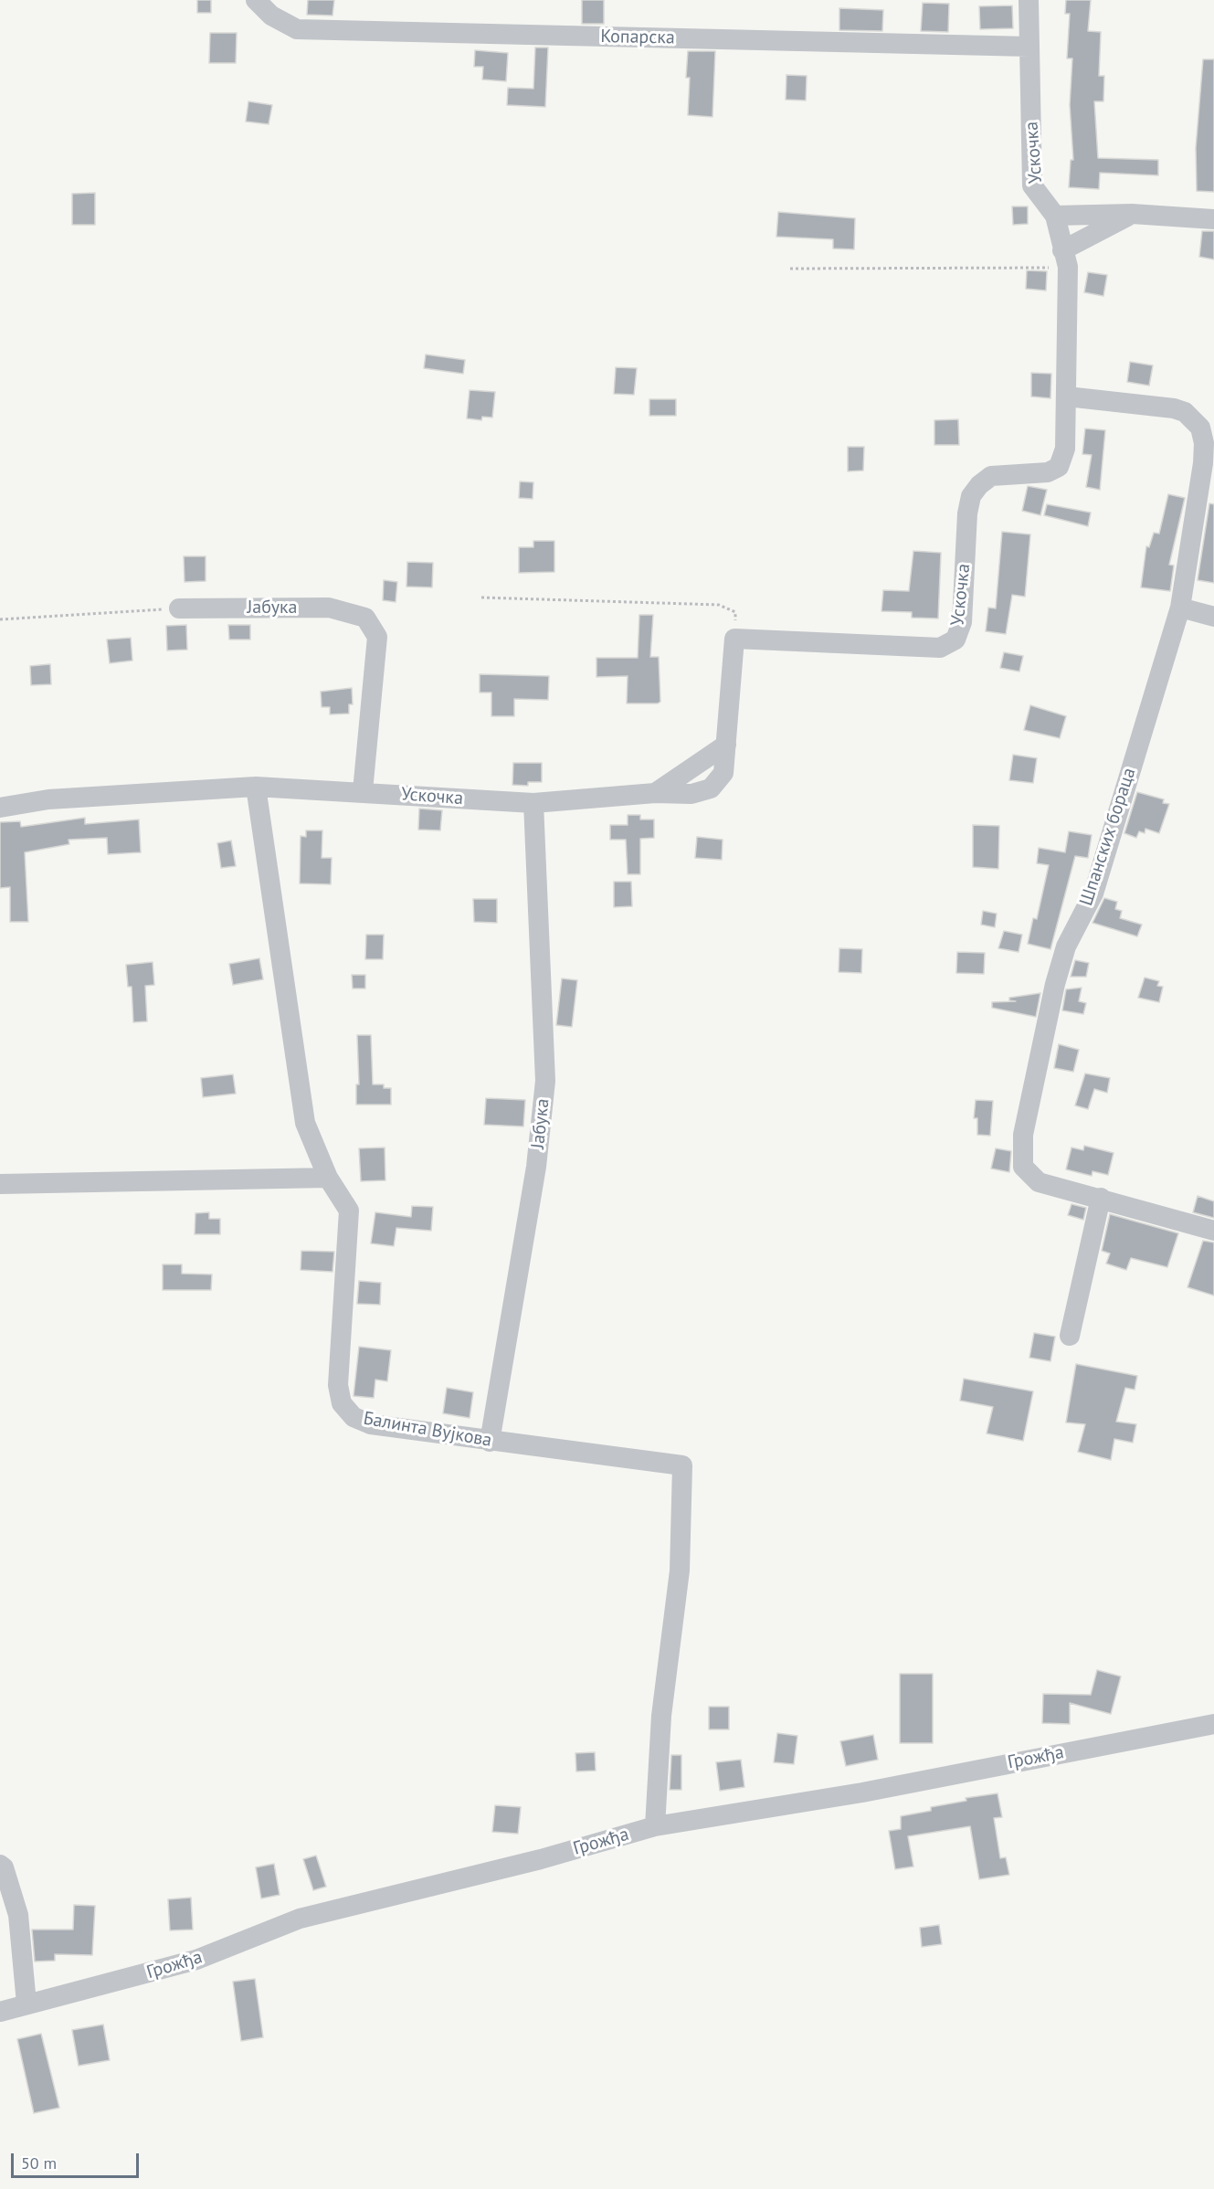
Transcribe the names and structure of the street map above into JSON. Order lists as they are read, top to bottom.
{
  "streets": {
    "street": [
      "Копарска",
      "Ускочка",
      "Јабука",
      "Шпанских бораца",
      "Балинта Вујкова",
      "Грожђа"
    ]
  },
  "crossings": [
    ["Копарска", "Ускочка"],
    ["Ускочка", "Јабука"],
    ["Ускочка", "Шпанских бораца"],
    ["Ускочка", "Балинта Вујкова"],
    ["Јабука", "Балинта Вујкова"],
    ["Балинта Вујкова", "Грожђа"]
  ],
  "scale_bar": "50 m"
}
